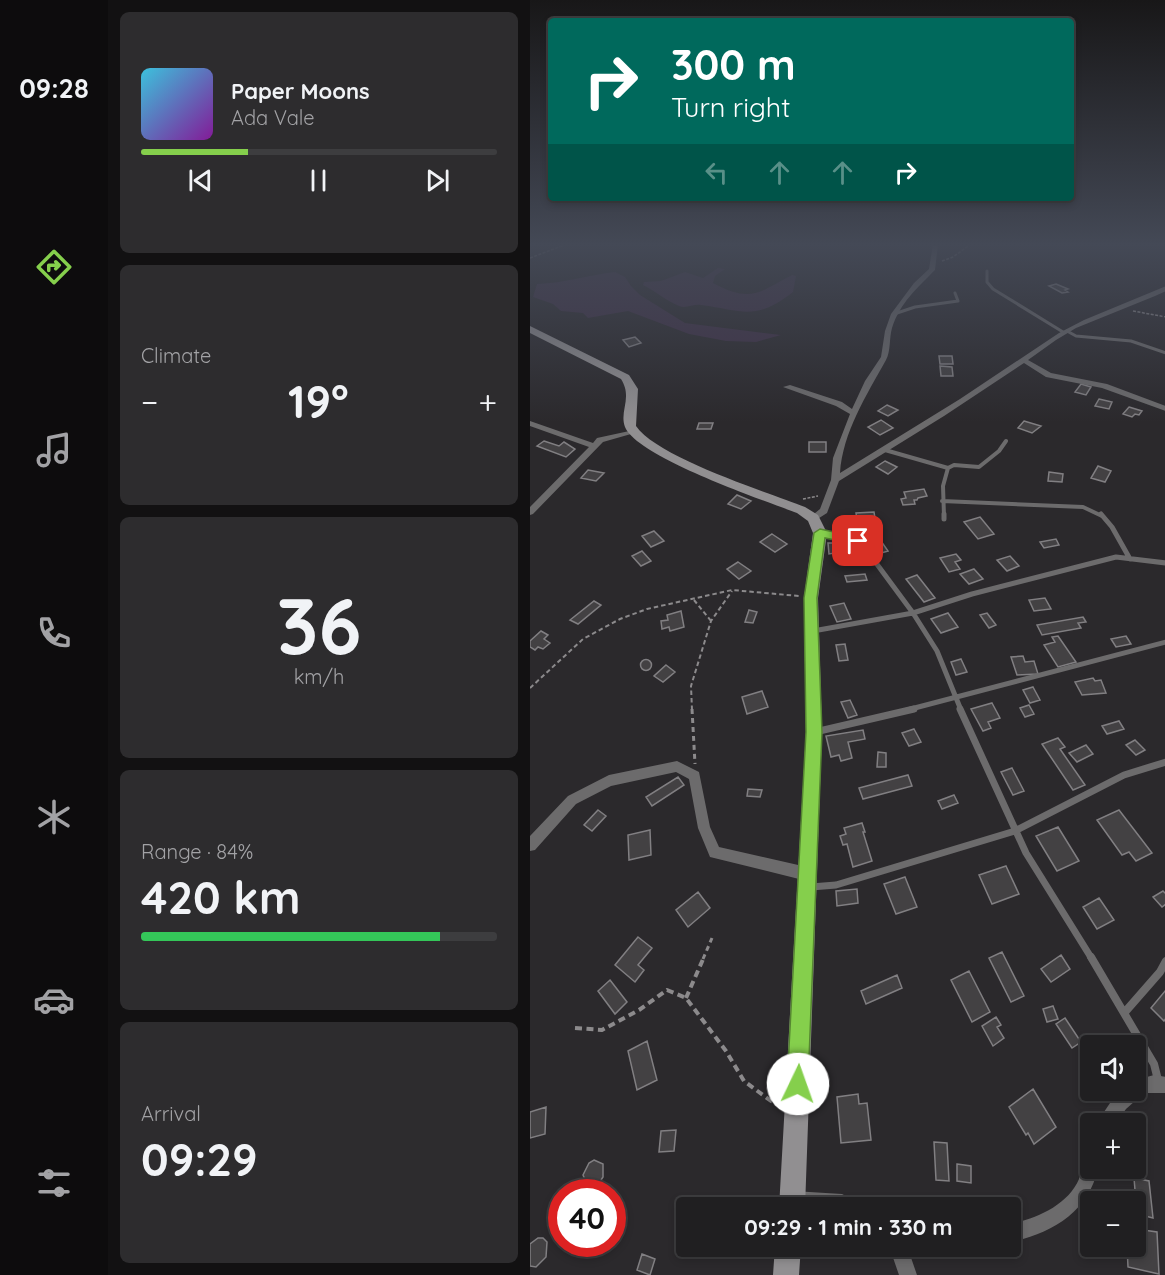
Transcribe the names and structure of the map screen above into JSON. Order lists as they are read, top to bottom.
{
  "page": {
    "tabs": "09:28",
    "turn": ["300 m", "Turn right"],
    "song": ["Paper Moons", "Ada Vale"],
    "tile": [
      "Climate",
      ["36", "km/h"],
      ["Range · 84%", "420 km"],
      ["Arrival", "09:29"]
    ],
    "heat": ["−", "19°", "+"],
    "map_buttons": ["+", "−"],
    "limit": "40",
    "trip": "09:29 · 1 min · 330 m"
  }
}
